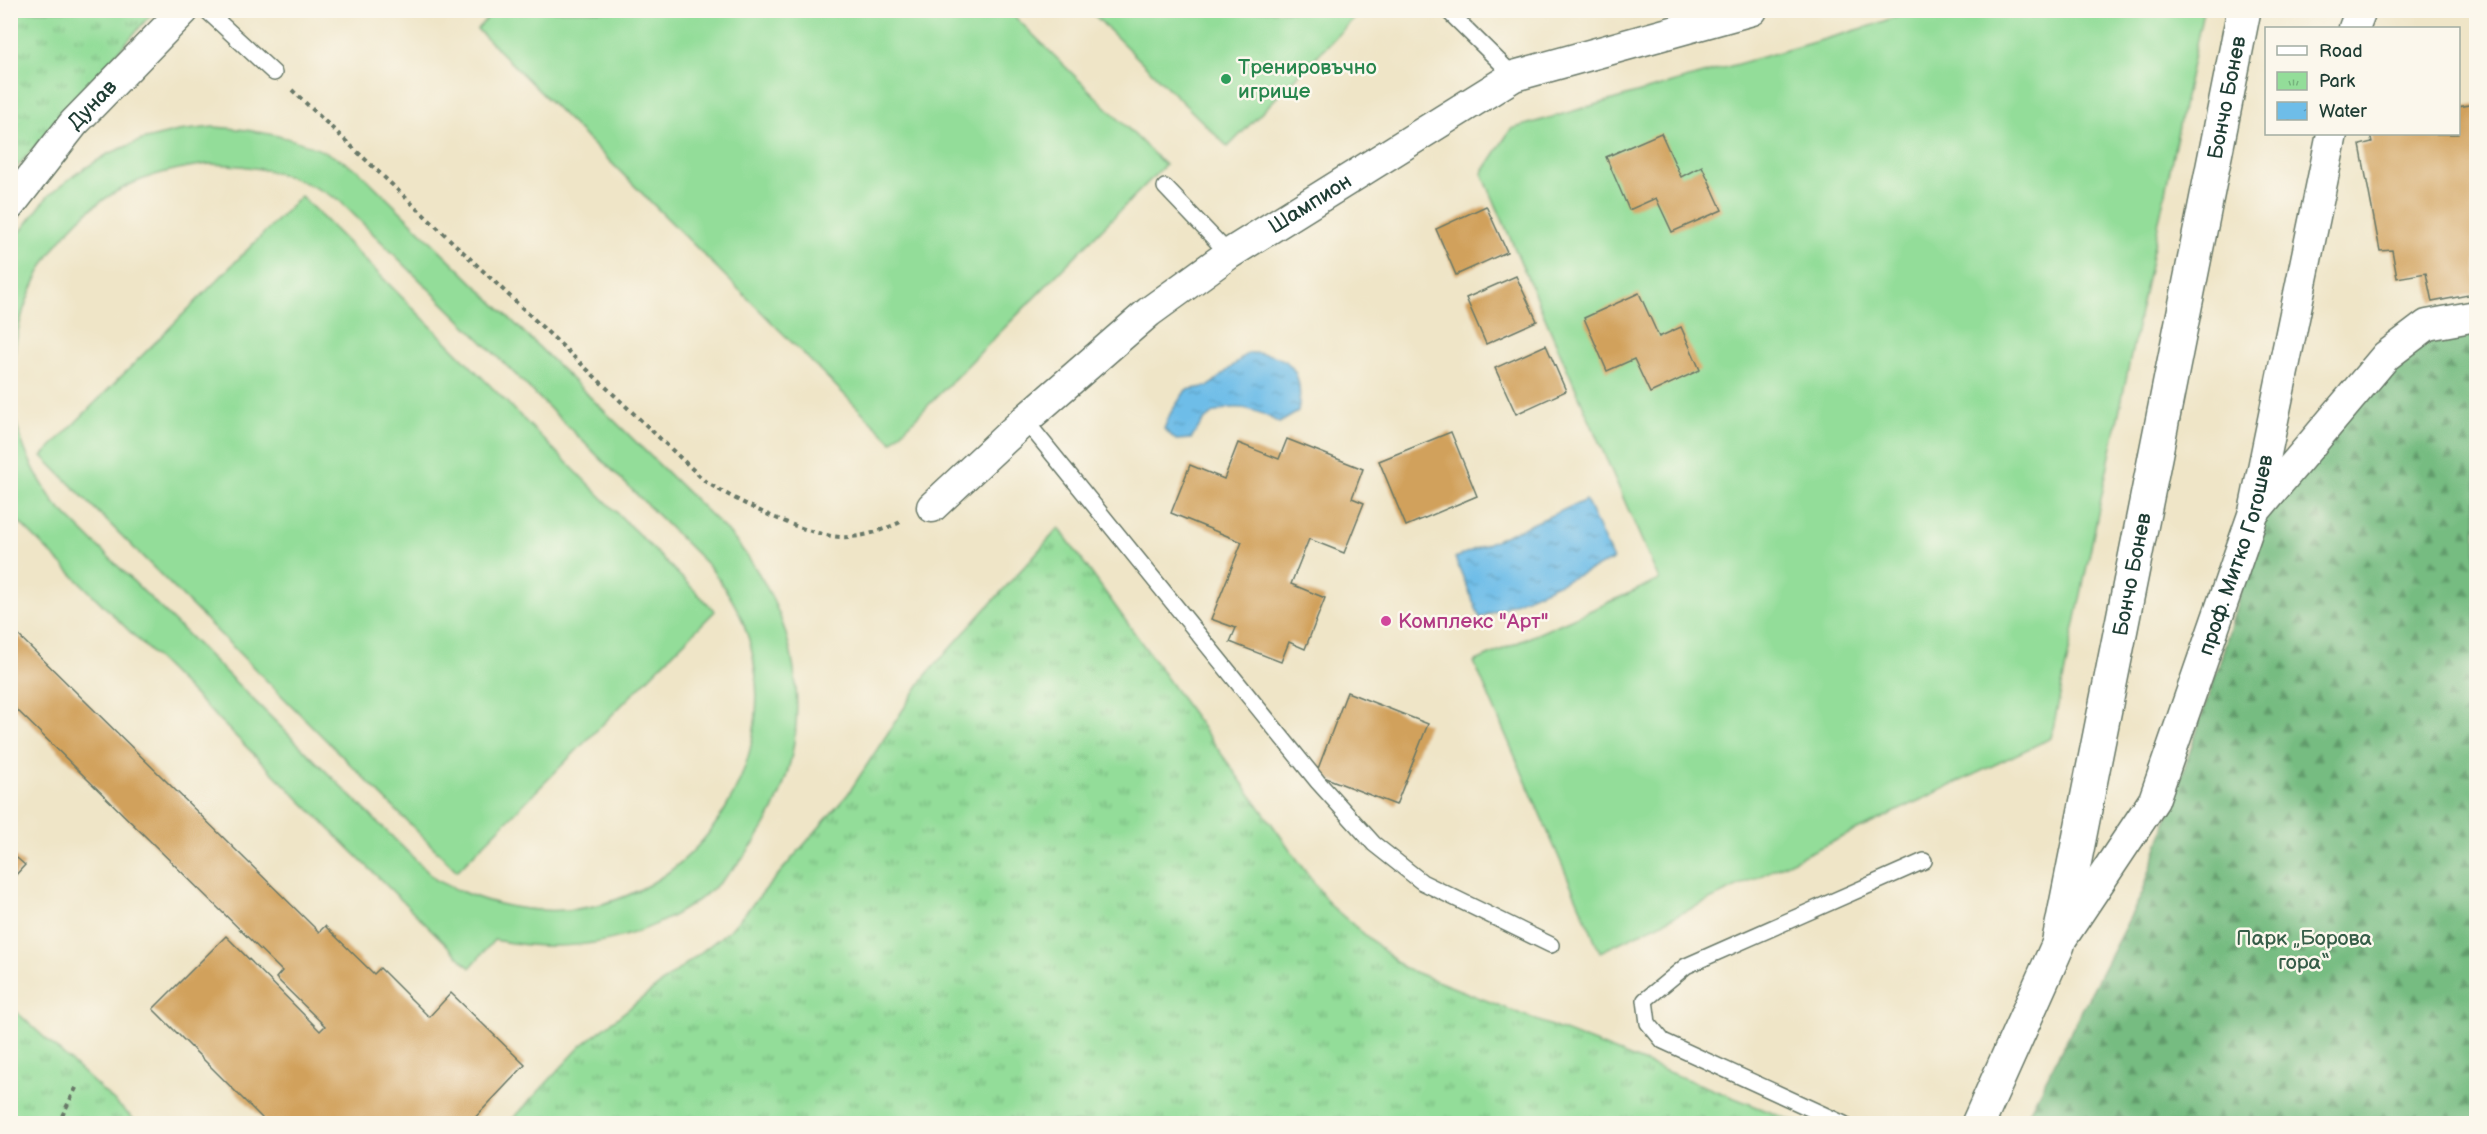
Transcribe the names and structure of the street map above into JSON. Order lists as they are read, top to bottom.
{
  "streets": {
    "street": [
      "Бончо Бонев",
      "Дунав",
      "Шампион",
      "проф. Митко Гогошев"
    ]
  },
  "crossings": [
    ["Бончо Бонев", "проф. Митко Гогошев"]
  ],
  "parks": ["Парк „Борова гора“"],
  "places": ["Тренировъчно игрище", "Комплекс \"Арт\""],
  "legend": ["Road", "Park", "Water"]
}
